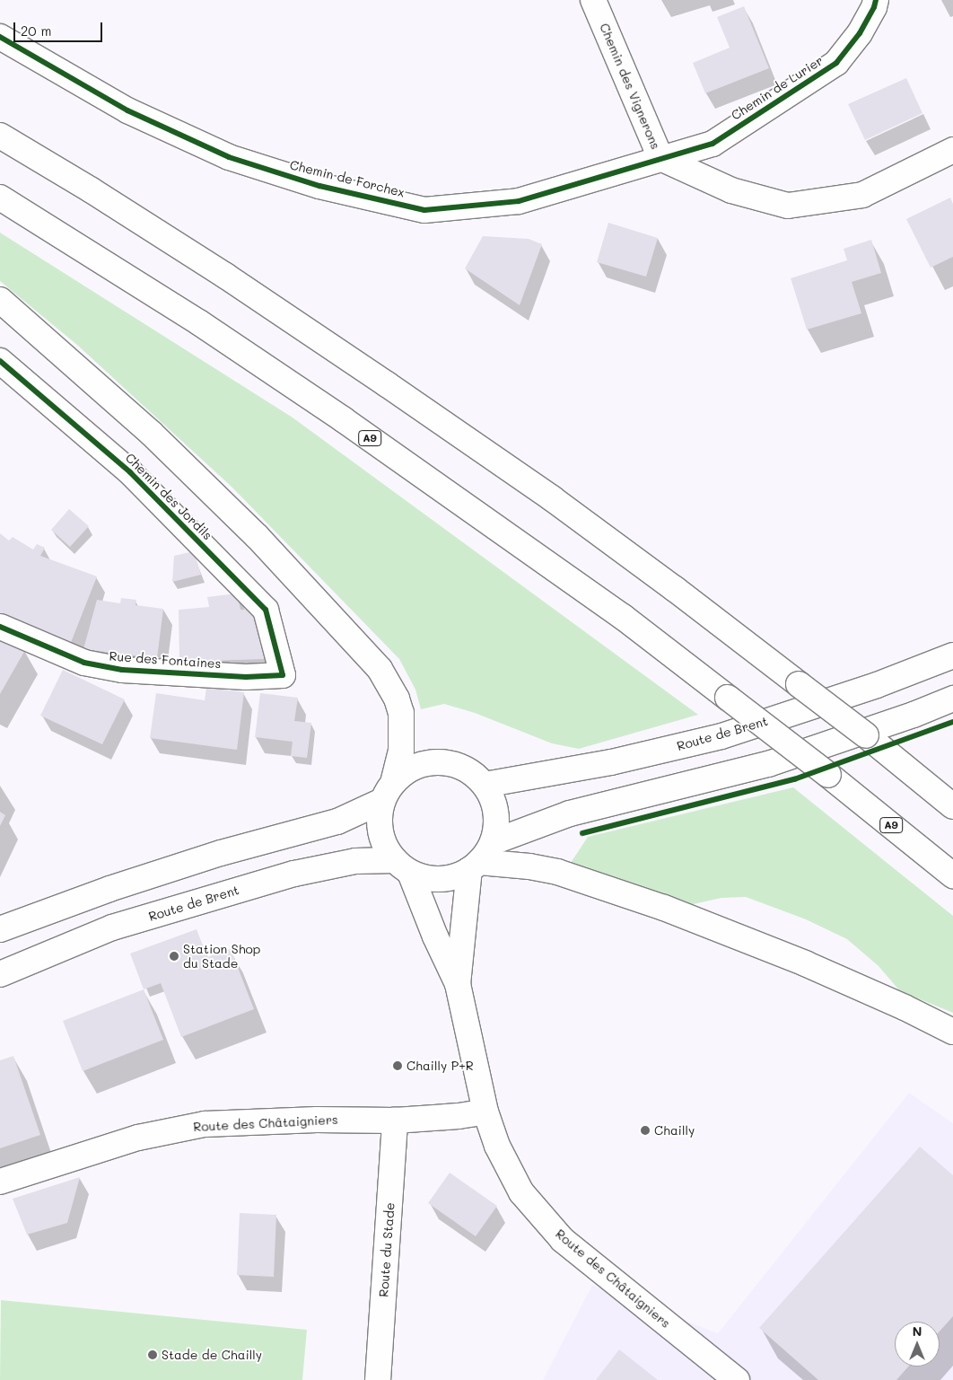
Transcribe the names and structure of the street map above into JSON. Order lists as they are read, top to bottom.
{
  "streets": {
    "main road": [
      "Chemin des Vignerons",
      "Chemin de Lurier",
      "Chemin de Forchex",
      "A9",
      "Chemin des Jordils",
      "Rue des Fontaines",
      "Route de Brent",
      "Route des Châtaigniers",
      "Route du Stade"
    ]
  },
  "crossings": [
    ["Chemin des Vignerons", "Chemin de Forchex"],
    ["Chemin de Lurier", "Chemin de Forchex"],
    ["Chemin des Jordils", "Rue des Fontaines"],
    ["Route de Brent", "Route des Châtaigniers"],
    ["Route des Châtaigniers", "Route du Stade"]
  ],
  "places": [
    "Station Shop du Stade",
    "Chailly P+R",
    "Chailly",
    "Stade de Chailly"
  ],
  "scale_bar": "20 m",
  "north": "top"
}
